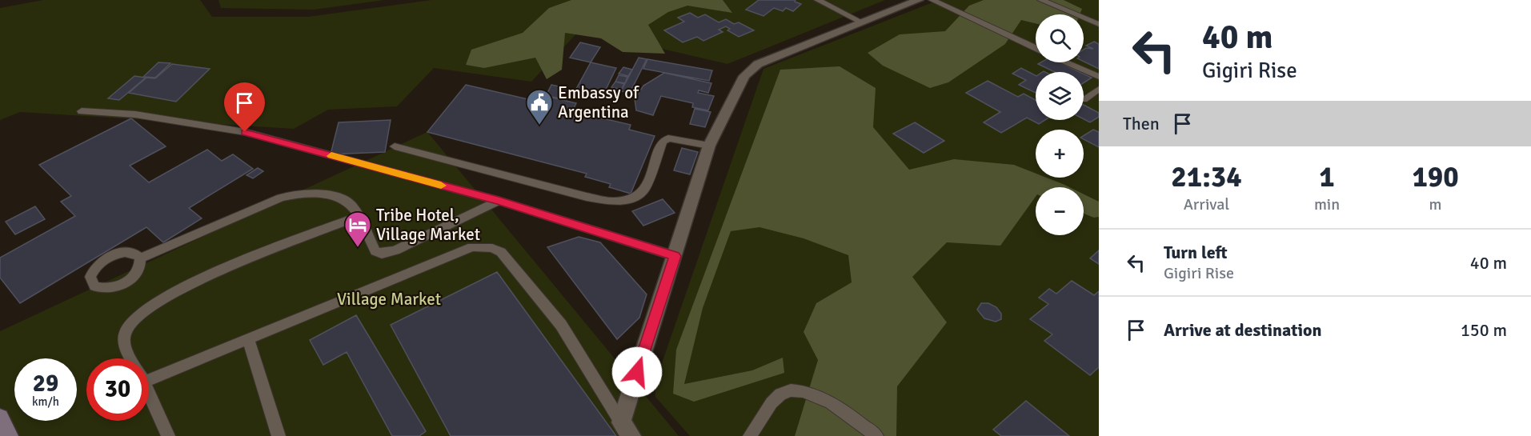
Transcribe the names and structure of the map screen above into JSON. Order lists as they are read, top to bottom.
{
  "parks": ["Village Market"],
  "places": {
    "public building": ["Embassy of Argentina"],
    "hotel": ["Tribe Hotel, Village Market"]
  },
  "page": {
    "turn": ["40 m", "Gigiri Rise"],
    "map_buttons": ["+", "−"],
    "then": "Then",
    "eta": [
      "21:34",
      "Arrival",
      "1",
      "min",
      "190",
      "m"
    ],
    "list": [
      {
        "name": "Turn left",
        "note": "Gigiri Rise",
        "value": "40 m"
      },
      {
        "name": "Arrive at destination",
        "value": "150 m"
      }
    ],
    "speed": "29 km/h",
    "limit": "30"
  }
}
